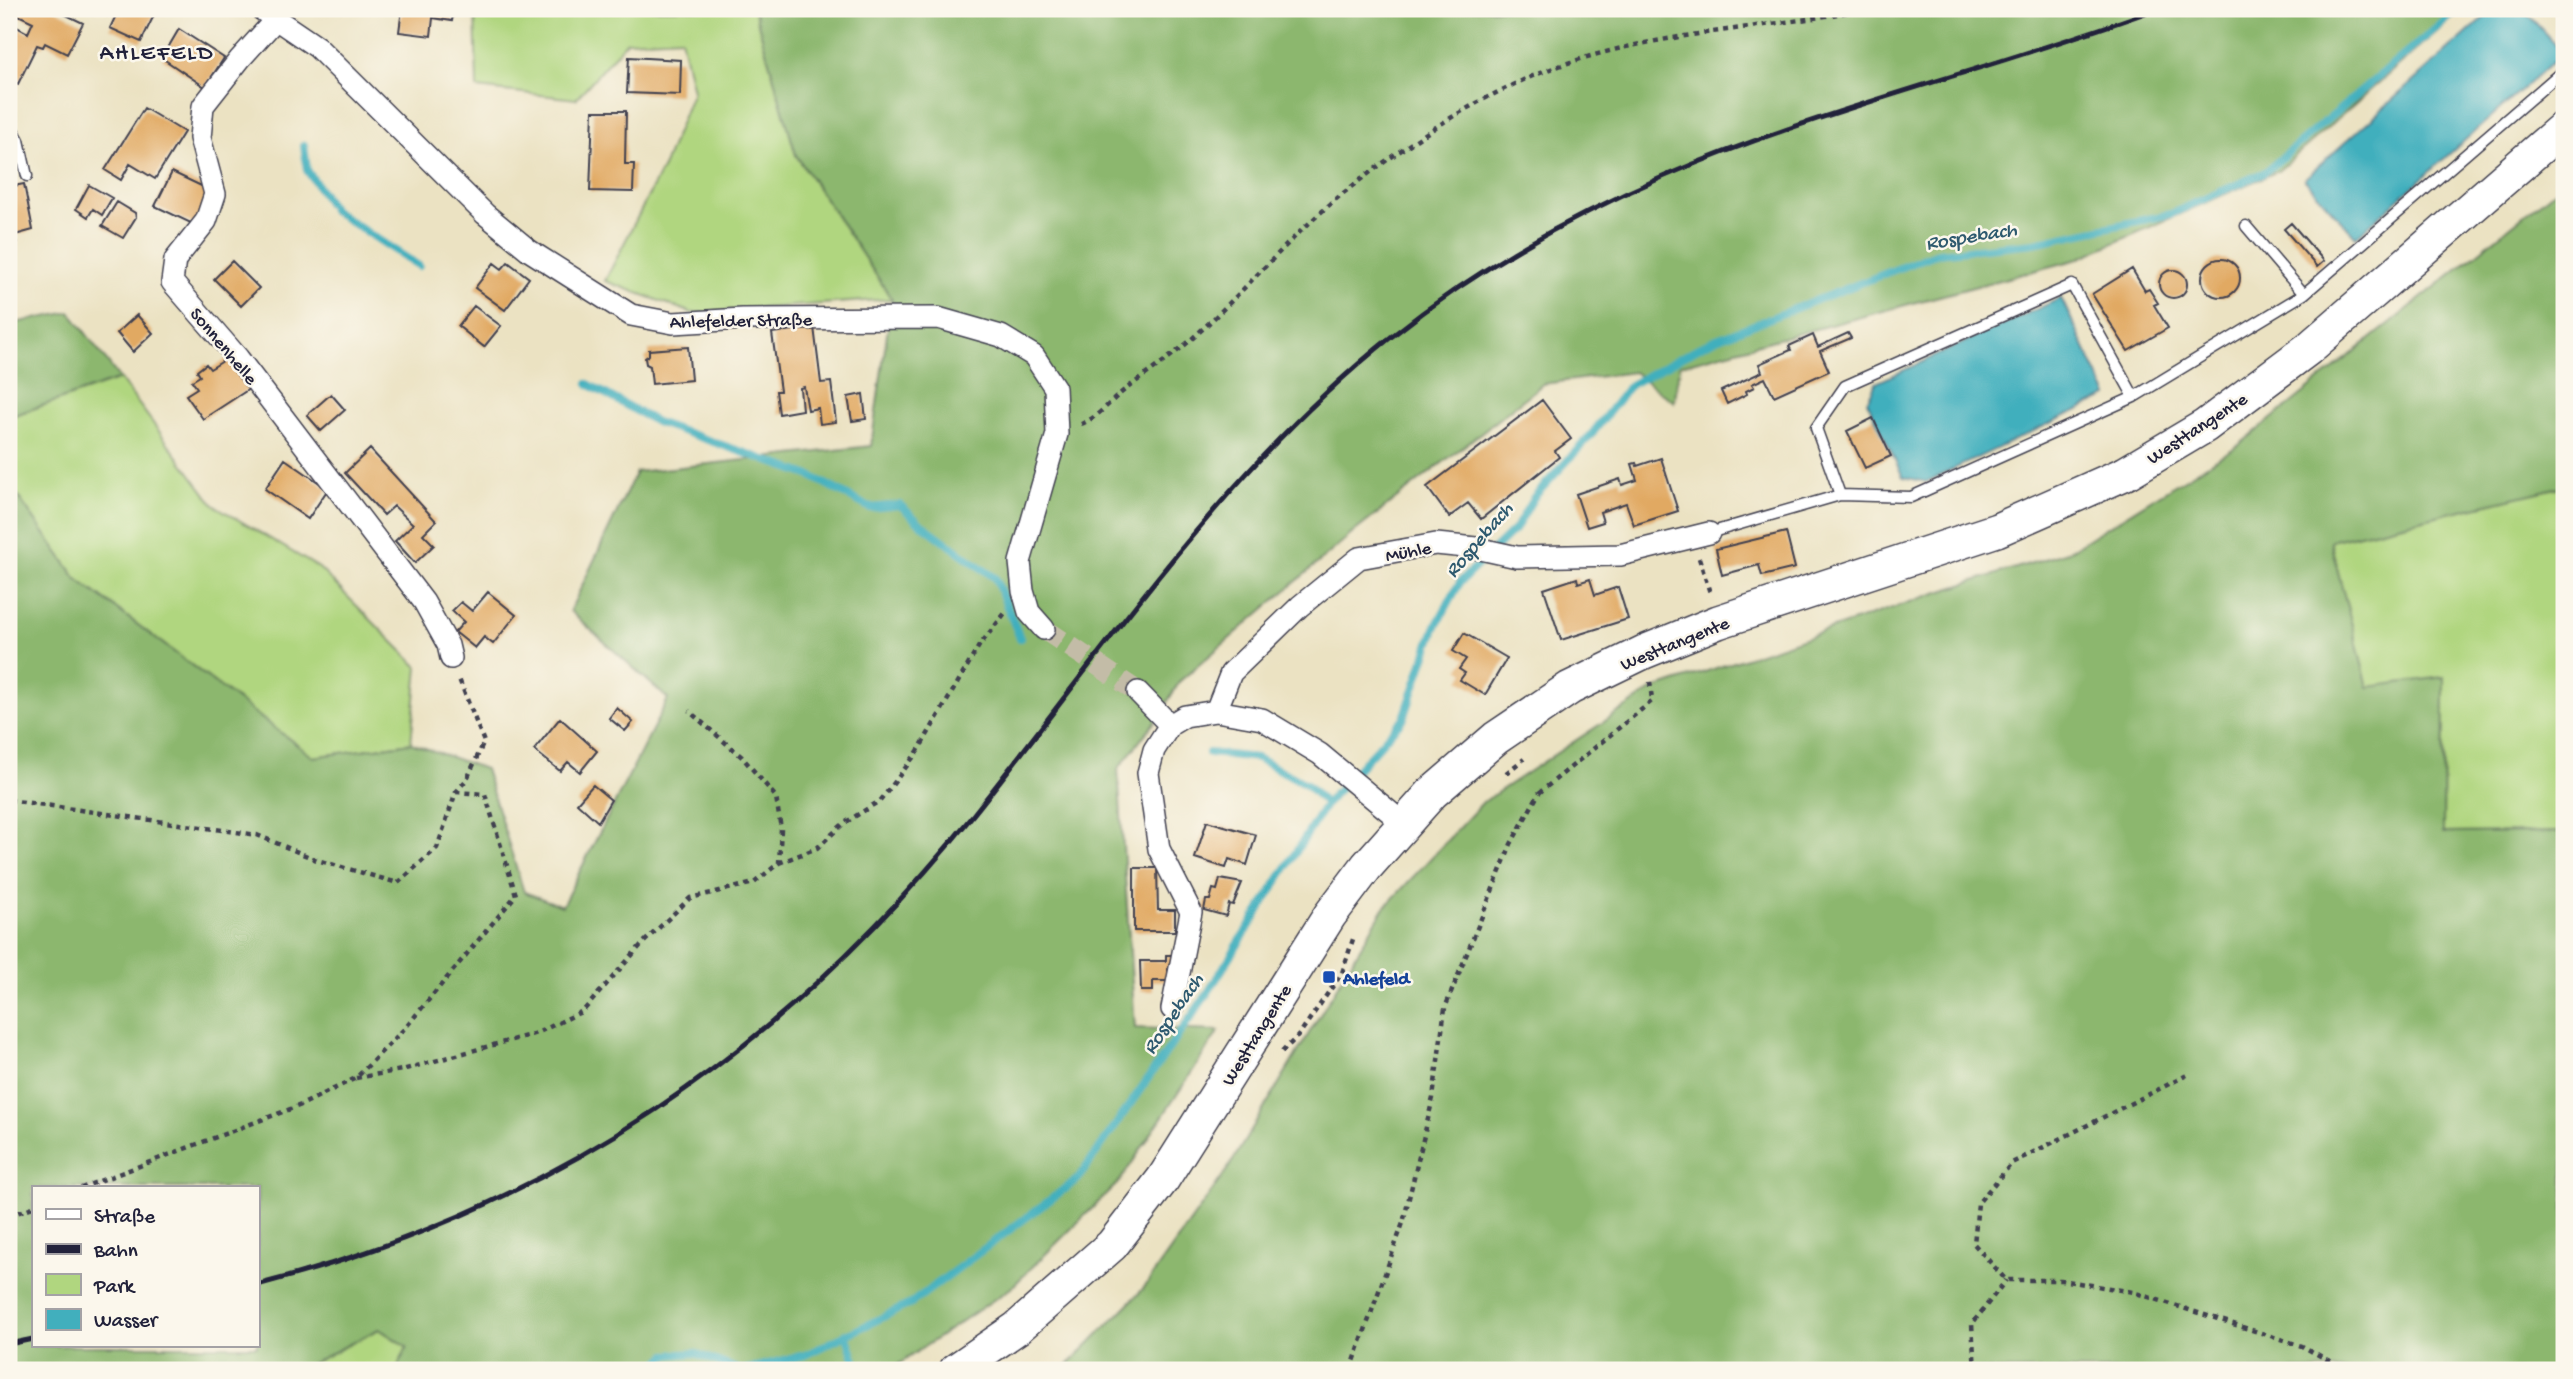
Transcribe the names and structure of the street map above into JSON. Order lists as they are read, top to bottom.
{
  "streets": {
    "main road": ["Westtangente"],
    "street": ["Ahlefelder Straße", "Sonnenhelle", "Mühle"]
  },
  "crossings": [
    ["Ahlefelder Straße", "Sonnenhelle"]
  ],
  "districts": ["AHLEFELD"],
  "water": ["Rospebach"],
  "places": {
    "transit": ["Ahlefeld"]
  },
  "legend": [
    "Straße",
    "Bahn",
    "Park",
    "Wasser"
  ]
}
